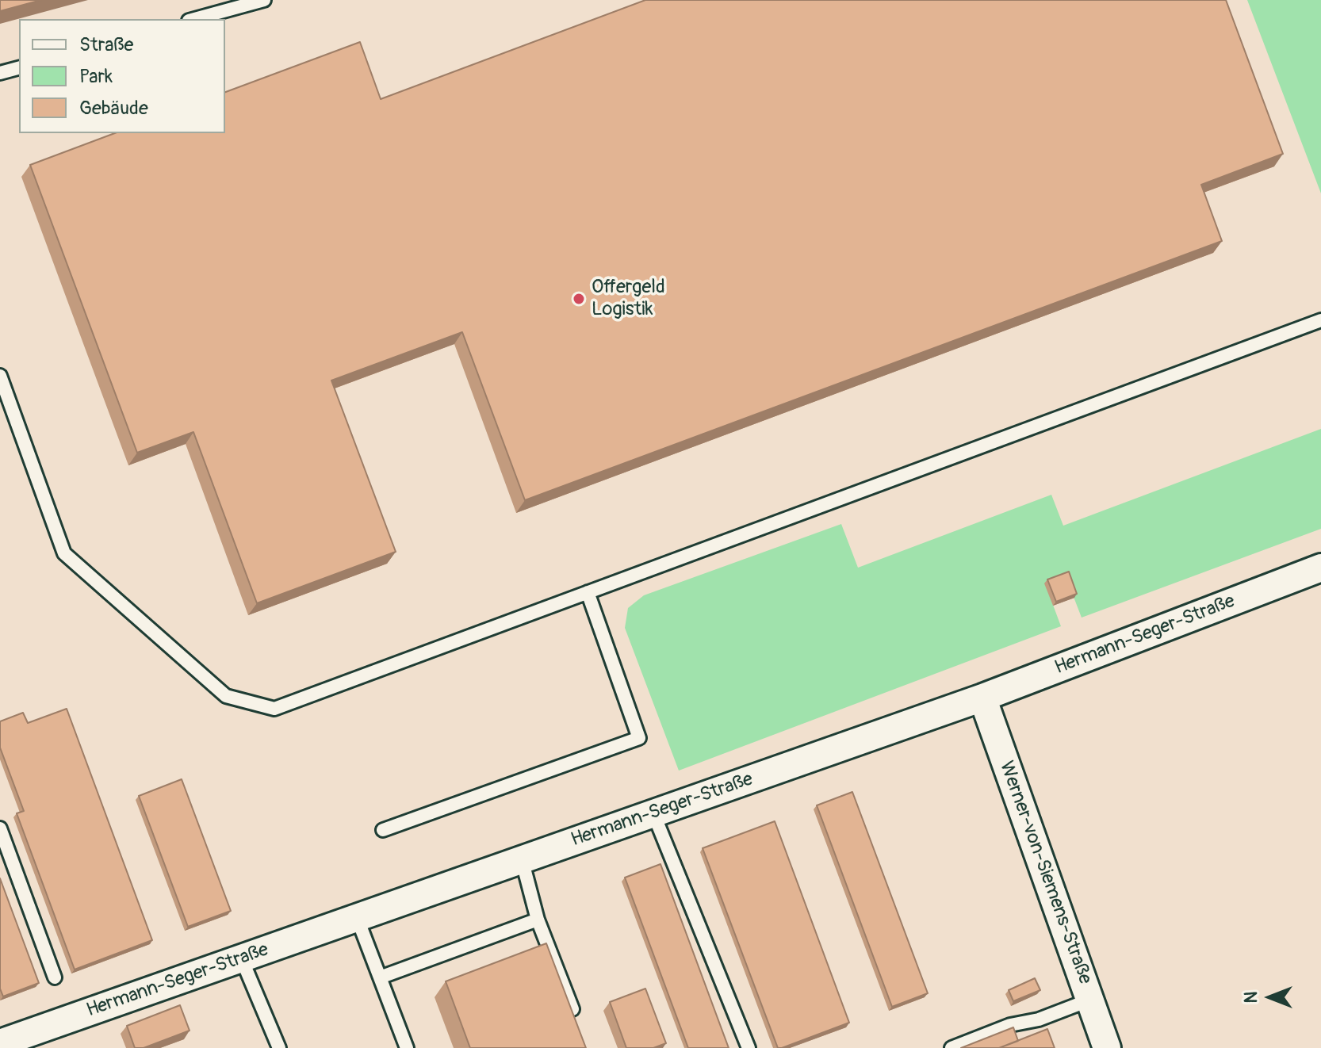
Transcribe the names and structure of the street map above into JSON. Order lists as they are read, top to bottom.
{
  "streets": {
    "street": ["Hermann-Seger-Straße", "Werner-von-Siemens-Straße"]
  },
  "crossings": [
    ["Hermann-Seger-Straße", "Werner-von-Siemens-Straße"]
  ],
  "places": ["Offergeld Logistik"],
  "legend": ["Straße", "Park", "Gebäude"],
  "north": "left"
}
